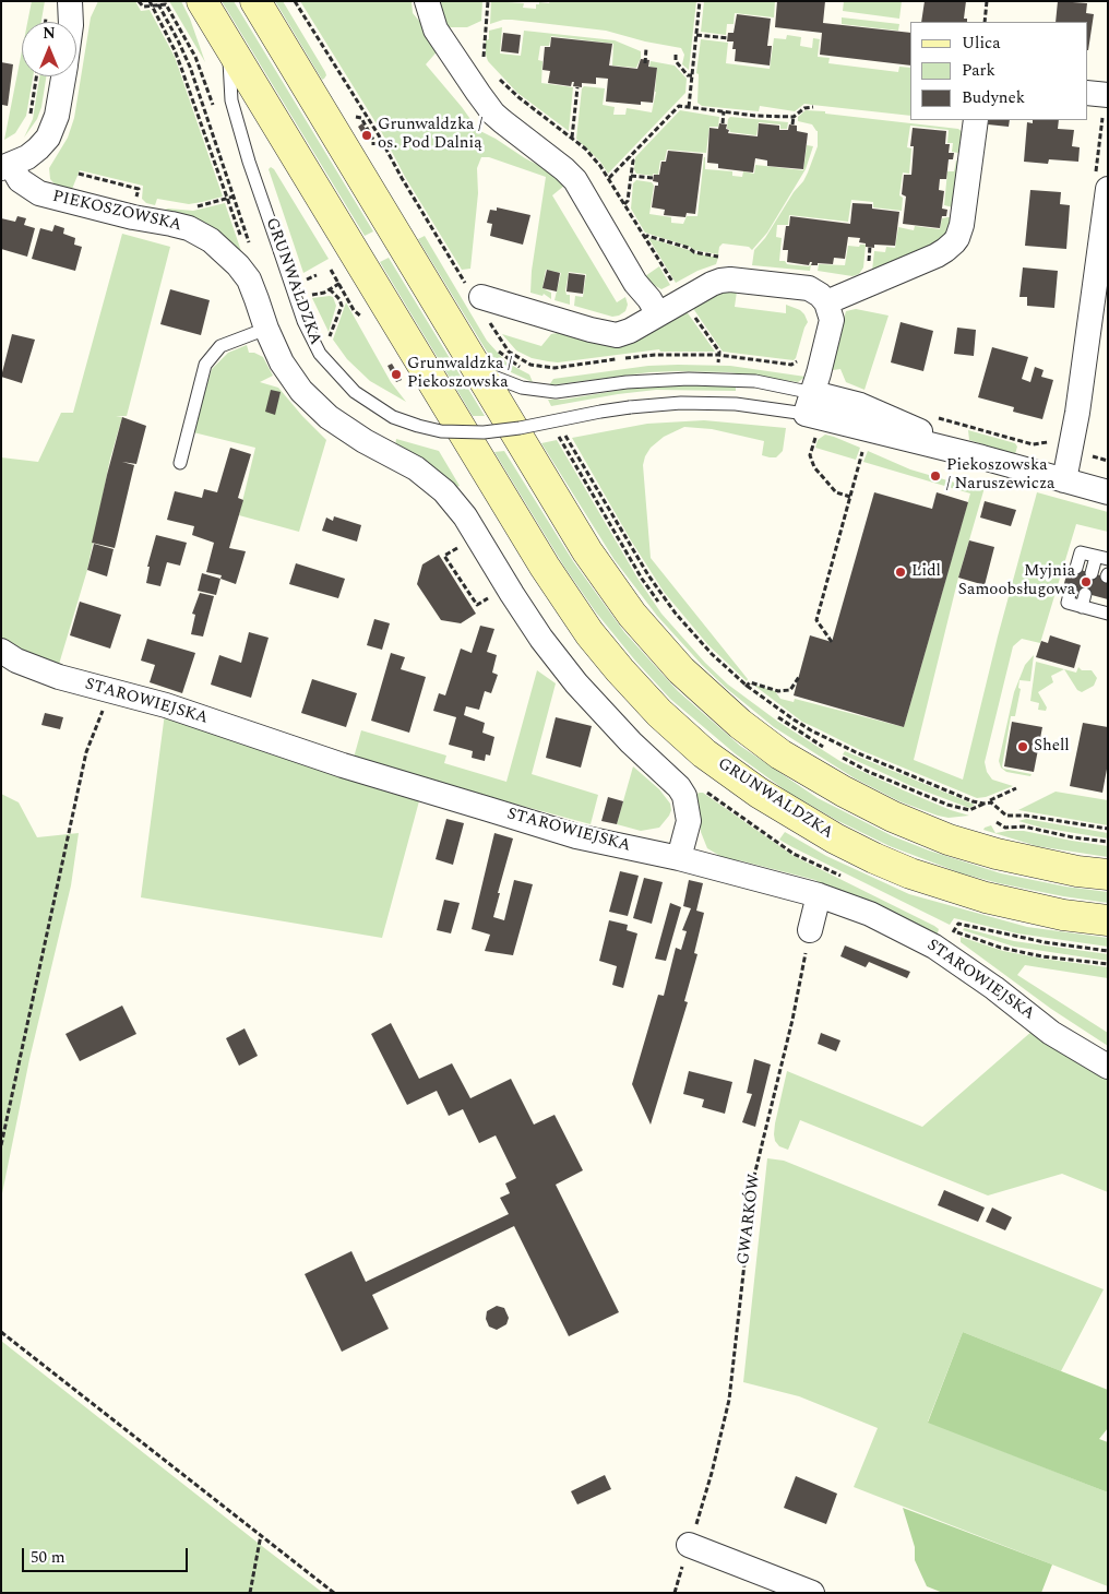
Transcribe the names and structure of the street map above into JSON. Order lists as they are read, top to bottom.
{
  "streets": {
    "main road": ["GRUNWALDZKA"],
    "street": ["PIEKOSZOWSKA", "STAROWIEJSKA"],
    "path": ["GWARKÓW"]
  },
  "crossings": [
    ["PIEKOSZOWSKA", "STAROWIEJSKA"]
  ],
  "places": [
    "Grunwaldzka / os. Pod Dalnią",
    "Grunwaldzka / Piekoszowska",
    "Piekoszowska / Naruszewicza",
    "Lidl",
    "Myjnia Samoobsługowa",
    "Shell"
  ],
  "legend": ["Ulica", "Park", "Budynek"],
  "scale_bar": "50 m",
  "north": "top"
}
